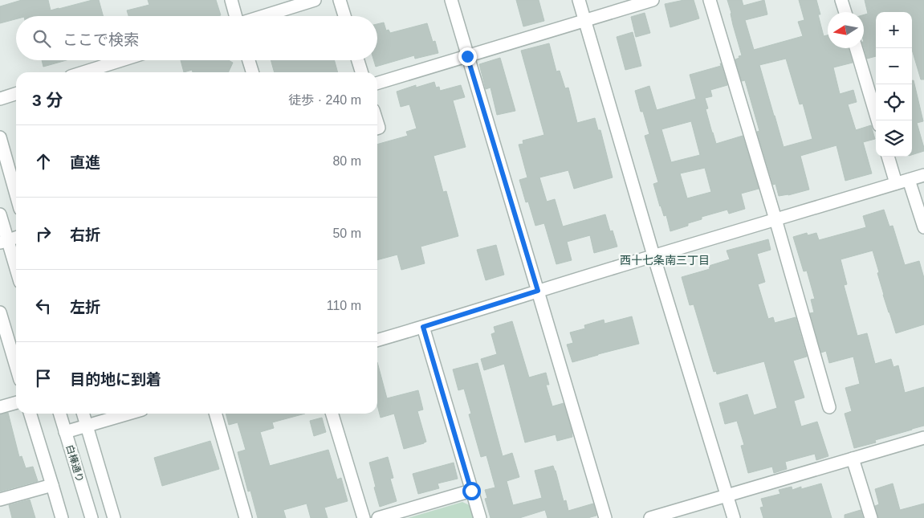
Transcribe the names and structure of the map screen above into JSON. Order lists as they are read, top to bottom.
{
  "streets": {
    "street": ["白樺通り"]
  },
  "districts": ["西十七条南三丁目"],
  "north": "left",
  "page": {
    "map_buttons": ["+", "−"],
    "search": "ここで検索",
    "heading": ["3 分", "徒歩 · 240 m"],
    "list": [
      ["直進", "80 m"],
      ["右折", "50 m"],
      ["左折", "110 m"],
      "目的地に到着"
    ]
  }
}
